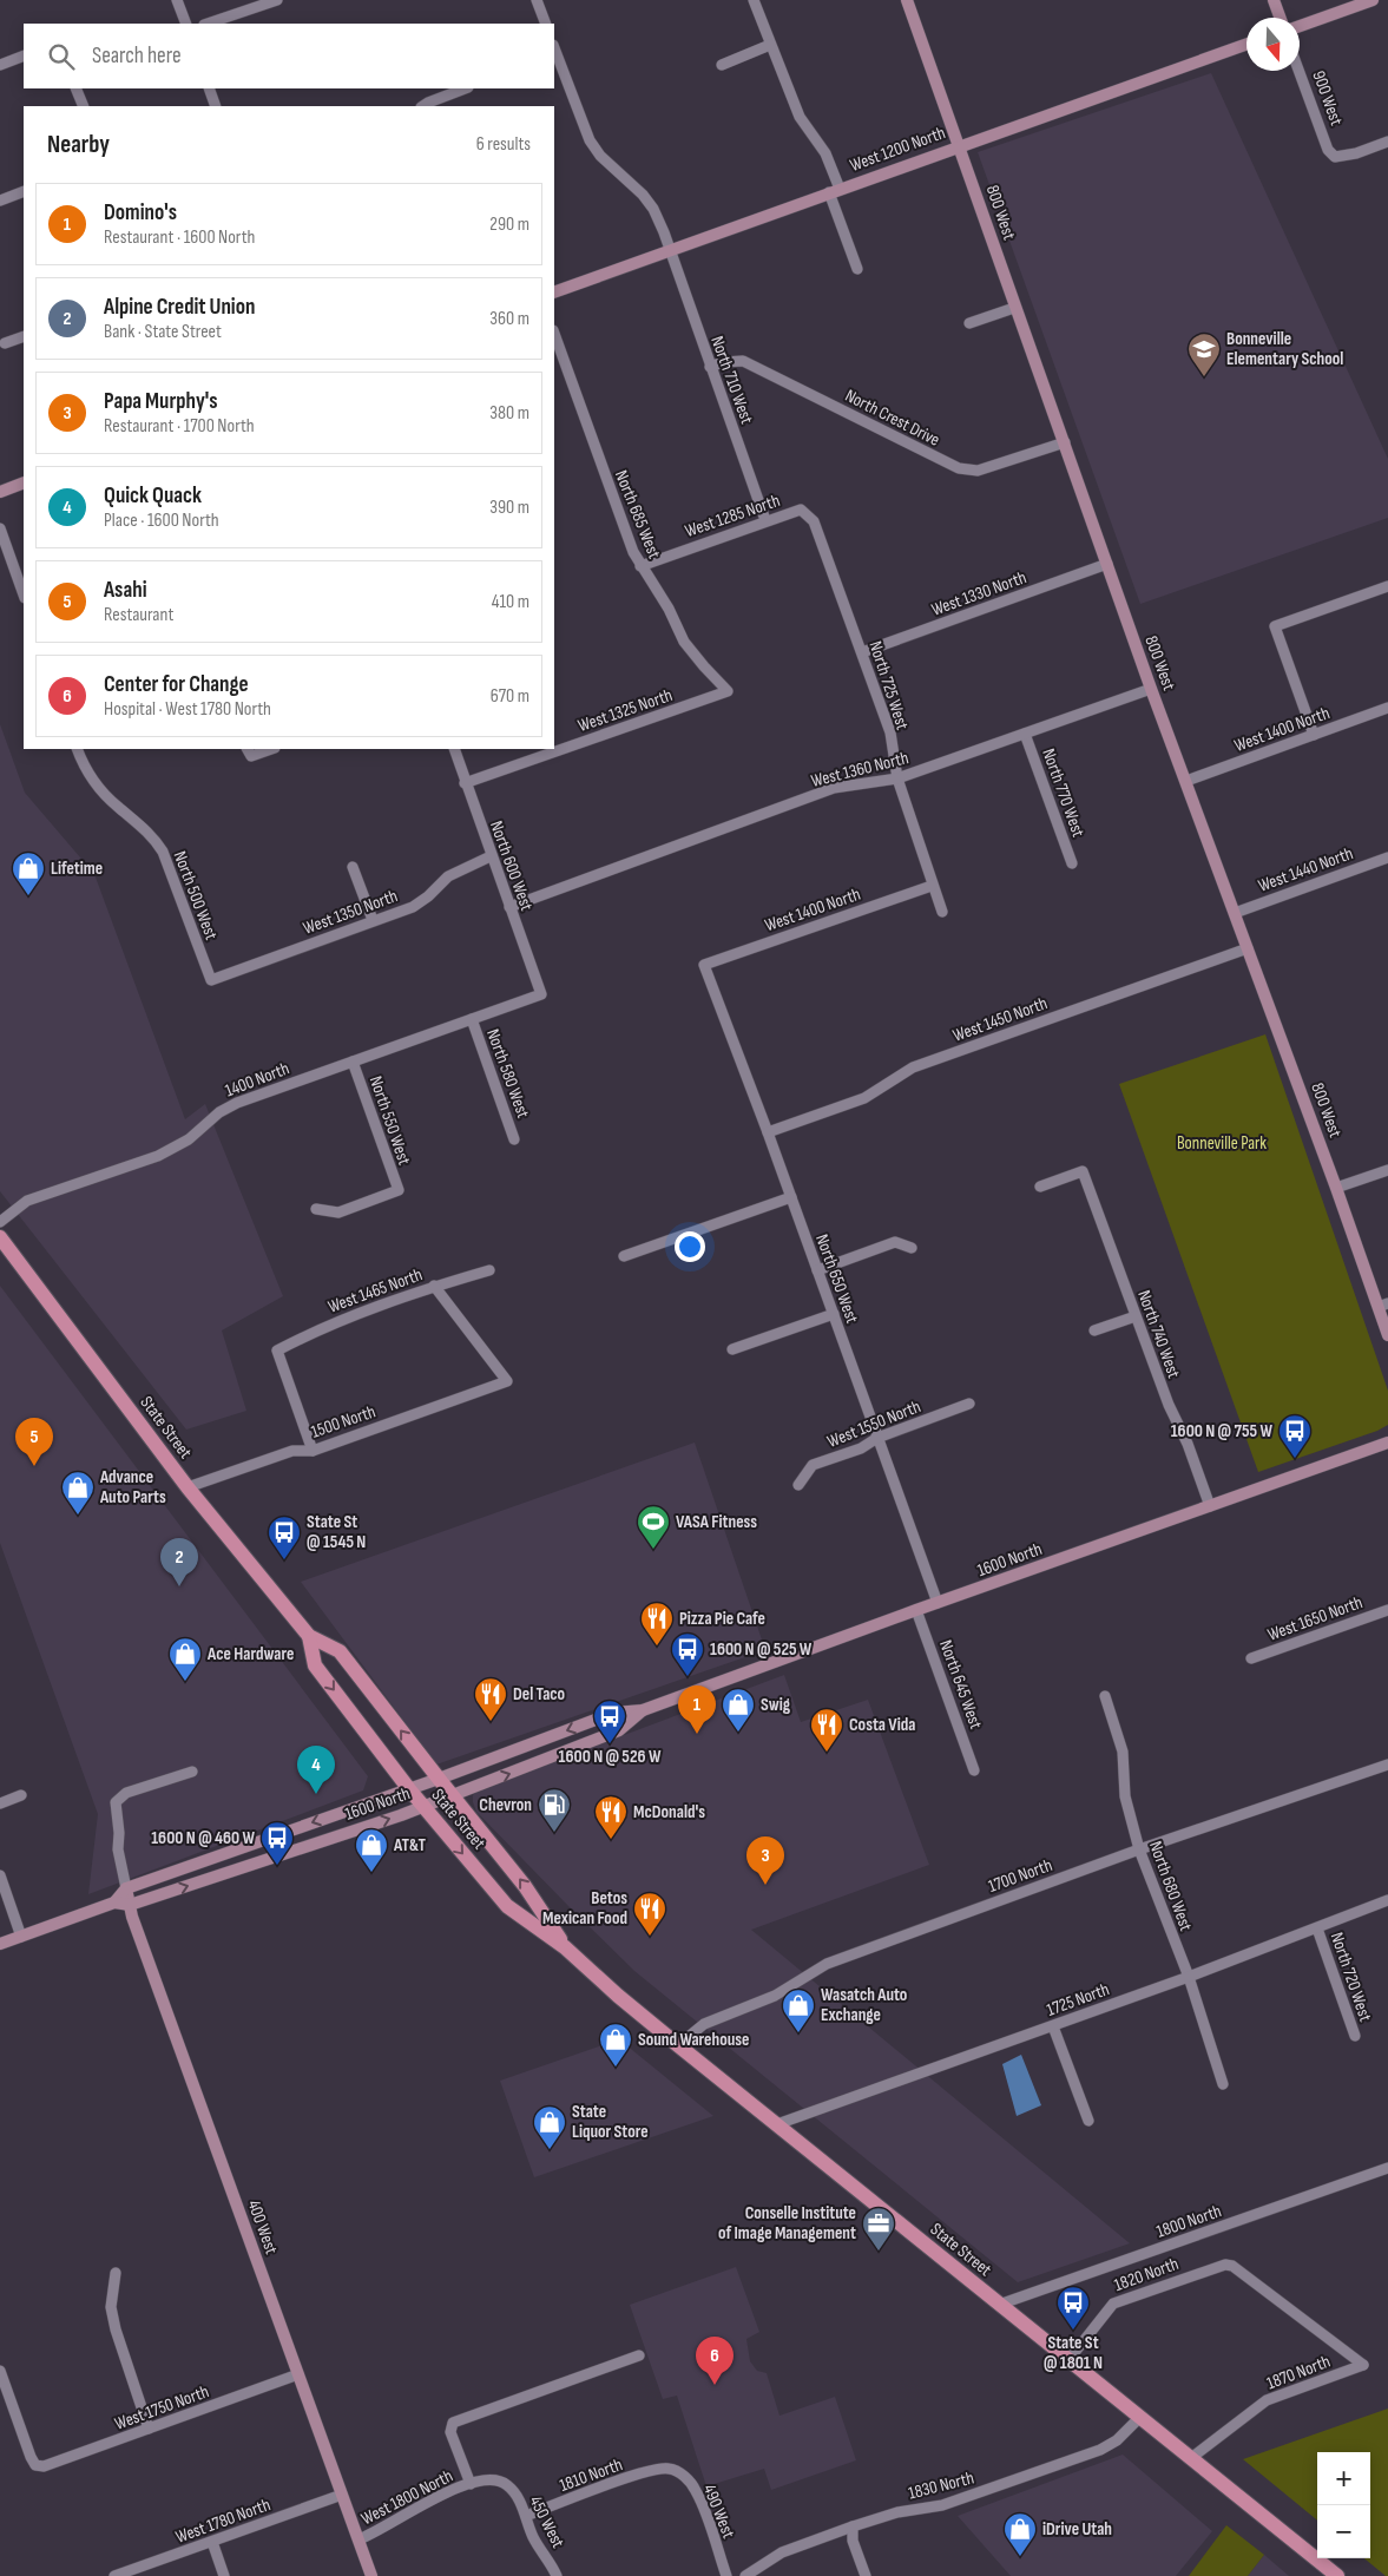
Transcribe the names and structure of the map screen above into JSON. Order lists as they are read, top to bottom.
{
  "streets": {
    "main road": ["State Street"],
    "street": [
      "900 West",
      "West 1200 North",
      "800 West",
      "North 710 West",
      "North Crest Drive",
      "North 685 West",
      "West 1285 North",
      "West 1330 North",
      "North 725 West",
      "West 1325 North",
      "West 1400 North",
      "West 1360 North",
      "North 770 West",
      "North 600 West",
      "West 1440 North",
      "North 500 West",
      "West 1350 North",
      "West 1450 North",
      "North 580 West",
      "1400 North",
      "North 550 West",
      "North 650 West",
      "West 1465 North",
      "North 740 West",
      "1500 North",
      "West 1550 North",
      "1600 North",
      "West 1650 North",
      "North 645 West",
      "1700 North",
      "North 680 West",
      "North 720 West",
      "1725 North",
      "1800 North",
      "400 West",
      "1820 North",
      "1870 North",
      "West 1750 North",
      "1810 North",
      "1830 North",
      "West 1800 North",
      "490 West",
      "West 1780 North",
      "450 West"
    ]
  },
  "crossings": [
    ["West 1200 North", "800 West"],
    ["West 1200 North", "North 710 West"],
    ["800 West", "North Crest Drive"],
    ["800 West", "West 1330 North"],
    ["800 West", "West 1400 North"],
    ["800 West", "West 1360 North"],
    ["800 West", "West 1440 North"],
    ["800 West", "West 1450 North"],
    ["North 710 West", "North Crest Drive"],
    ["North 710 West", "West 1285 North"],
    ["North 685 West", "West 1285 North"],
    ["North 685 West", "West 1325 North"],
    ["West 1285 North", "North 725 West"],
    ["West 1330 North", "North 725 West"],
    ["North 725 West", "West 1400 North"],
    ["North 725 West", "West 1360 North"],
    ["West 1325 North", "North 600 West"],
    ["West 1400 North", "North 650 West"],
    ["West 1360 North", "North 770 West"],
    ["West 1360 North", "North 600 West"],
    ["North 600 West", "West 1350 North"],
    ["North 600 West", "1400 North"],
    ["North 500 West", "West 1350 North"],
    ["West 1450 North", "North 650 West"],
    ["North 580 West", "1400 North"],
    ["1400 North", "North 550 West"],
    ["North 650 West", "West 1550 North"],
    ["North 650 West", "1600 North"],
    ["West 1465 North", "1500 North"],
    ["North 740 West", "1600 North"],
    ["1500 North", "State Street"],
    ["State Street", "1600 North"],
    ["State Street", "1700 North"],
    ["State Street", "1725 North"],
    ["State Street", "1800 North"],
    ["State Street", "1820 North"],
    ["State Street", "1870 North"],
    ["State Street", "1830 North"],
    ["1600 North", "North 645 West"],
    ["1600 North", "400 West"],
    ["1700 North", "North 680 West"],
    ["North 680 West", "1725 North"],
    ["North 720 West", "1725 North"],
    ["400 West", "West 1750 North"],
    ["400 West", "West 1800 North"],
    ["400 West", "West 1780 North"],
    ["1820 North", "1870 North"],
    ["1810 North", "490 West"],
    ["1810 North", "450 West"],
    ["West 1800 North", "450 West"]
  ],
  "parks": ["Bonneville Park"],
  "places": {
    "school or university": ["Bonneville Elementary School"],
    "shop": [
      "Lifetime",
      "Advance Auto Parts",
      "Ace Hardware",
      "Swig",
      "AT&T",
      "Wasatch Auto Exchange",
      "Sound Warehouse",
      "State Liquor Store",
      "iDrive Utah"
    ],
    "bus stop": [
      "1600 N @ 755 W",
      "State St @ 1545 N",
      "1600 N @ 525 W",
      "1600 N @ 526 W",
      "1600 N @ 460 W",
      "State St @ 1801 N"
    ],
    "sports": ["VASA Fitness"],
    "restaurant": [
      "Pizza Pie Cafe",
      "Del Taco",
      "Costa Vida",
      "McDonald's",
      "Betos Mexican Food"
    ],
    "fuel station": ["Chevron"],
    "office": ["Conselle Institute of Image Management"]
  },
  "north": "bottom",
  "page": {
    "search": "Search here",
    "heading": ["Nearby", "6 results"],
    "list": [
      {
        "mark": "1",
        "name": "Domino's",
        "note": "Restaurant · 1600 North",
        "value": "290 m"
      },
      {
        "mark": "2",
        "name": "Alpine Credit Union",
        "note": "Bank · State Street",
        "value": "360 m"
      },
      {
        "mark": "3",
        "name": "Papa Murphy's",
        "note": "Restaurant · 1700 North",
        "value": "380 m"
      },
      {
        "mark": "4",
        "name": "Quick Quack",
        "note": "Place · 1600 North",
        "value": "390 m"
      },
      {
        "mark": "5",
        "name": "Asahi",
        "note": "Restaurant",
        "value": "410 m"
      },
      {
        "mark": "6",
        "name": "Center for Change",
        "note": "Hospital · West 1780 North",
        "value": "670 m"
      }
    ],
    "pins": [
      "5",
      "2",
      "1",
      "4",
      "3",
      "6"
    ],
    "map_buttons": ["+", "−"]
  }
}
